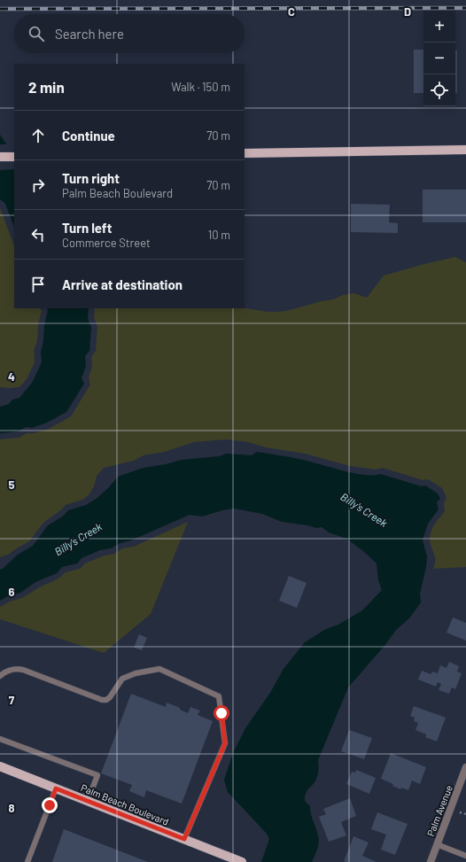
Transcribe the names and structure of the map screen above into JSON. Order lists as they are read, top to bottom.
{
  "streets": {
    "main road": ["Palm Beach Boulevard"],
    "street": ["Palm Avenue"]
  },
  "water": ["Billy's Creek"],
  "page": {
    "map_buttons": ["+", "−"],
    "search": "Search here",
    "heading": ["2 min", "Walk · 150 m"],
    "list": [
      ["Continue", "70 m"],
      ["Turn right", "Palm Beach Boulevard", "70 m"],
      ["Turn left", "Commerce Street", "10 m"],
      "Arrive at destination"
    ]
  },
  "grid": {
    "columns": ["C", "D"],
    "rows": [
      "4",
      "5",
      "6",
      "7",
      "8"
    ]
  }
}
